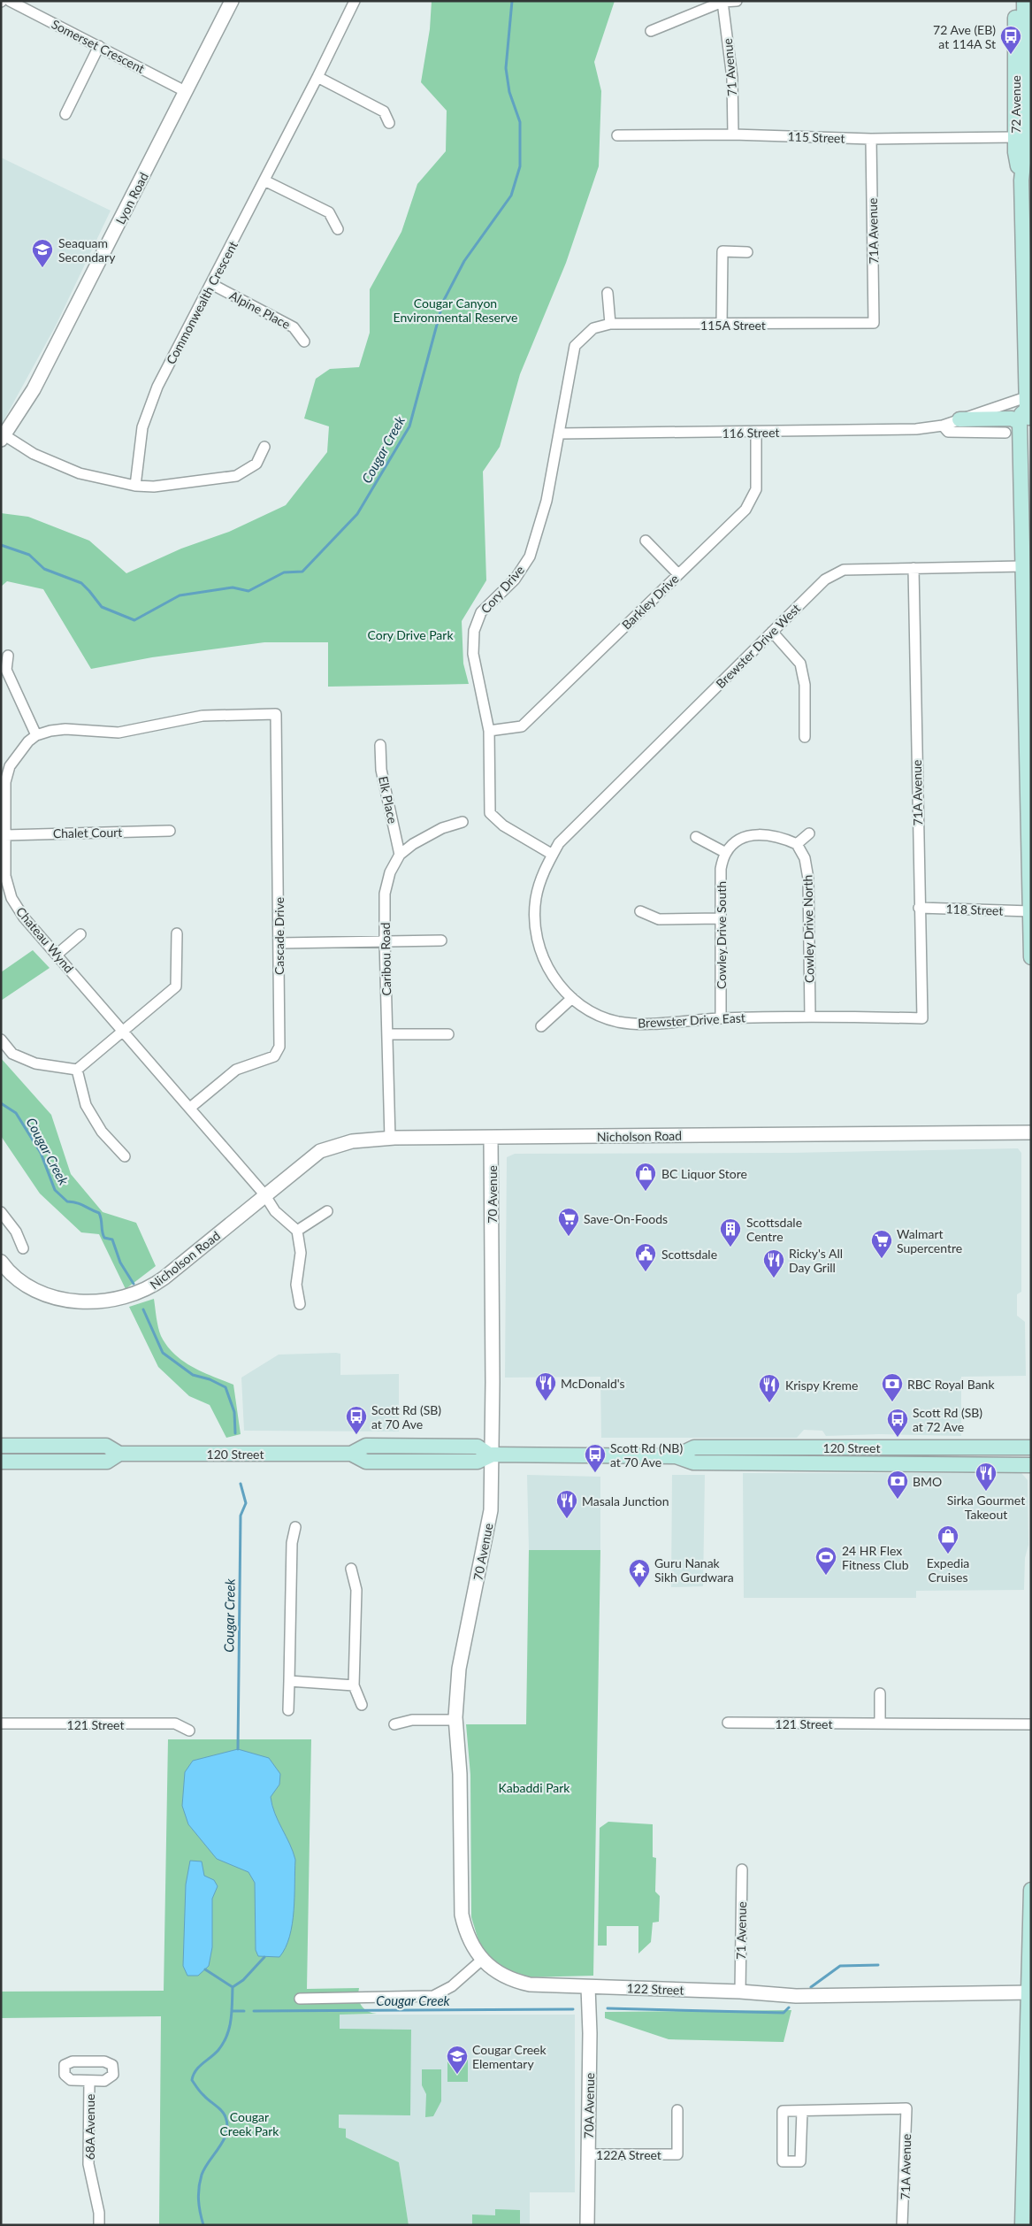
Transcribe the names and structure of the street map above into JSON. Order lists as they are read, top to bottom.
{
  "streets": {
    "main road": ["72 Avenue", "120 Street"],
    "street": [
      "Somerset Crescent",
      "71 Avenue",
      "115 Street",
      "Lyon Road",
      "71A Avenue",
      "Commonwealth Crescent",
      "Alpine Place",
      "115A Street",
      "116 Street",
      "Cory Drive",
      "Barkley Drive",
      "Brewster Drive West",
      "Elk Place",
      "Chalet Court",
      "118 Street",
      "Cowley Drive North",
      "Cowley Drive South",
      "Cascade Drive",
      "Chateau Wynd",
      "Caribou Road",
      "Brewster Drive East",
      "Nicholson Road",
      "70 Avenue",
      "121 Street",
      "122 Street",
      "70A Avenue",
      "68A Avenue",
      "122A Street"
    ]
  },
  "crossings": [
    ["Somerset Crescent", "Lyon Road"],
    ["71 Avenue", "115 Street"],
    ["71 Avenue", "122 Street"],
    ["72 Avenue", "115 Street"],
    ["72 Avenue", "116 Street"],
    ["72 Avenue", "Brewster Drive West"],
    ["72 Avenue", "118 Street"],
    ["115 Street", "71A Avenue"],
    ["71A Avenue", "115A Street"],
    ["71A Avenue", "Brewster Drive West"],
    ["71A Avenue", "118 Street"],
    ["71A Avenue", "Brewster Drive East"],
    ["Commonwealth Crescent", "Alpine Place"],
    ["115A Street", "Cory Drive"],
    ["116 Street", "Cory Drive"],
    ["116 Street", "Barkley Drive"],
    ["Cory Drive", "Barkley Drive"],
    ["Cory Drive", "Brewster Drive West"],
    ["Cory Drive", "Brewster Drive East"],
    ["Brewster Drive West", "Brewster Drive East"],
    ["Elk Place", "Caribou Road"],
    ["Chalet Court", "Chateau Wynd"],
    ["Cowley Drive North", "Brewster Drive East"],
    ["Cowley Drive South", "Brewster Drive East"],
    ["Cascade Drive", "Chateau Wynd"],
    ["Chateau Wynd", "Nicholson Road"],
    ["Caribou Road", "Nicholson Road"],
    ["Nicholson Road", "70 Avenue"],
    ["70 Avenue", "120 Street"],
    ["70 Avenue", "122 Street"],
    ["122 Street", "70A Avenue"],
    ["70A Avenue", "122A Street"]
  ],
  "water": ["Cougar Creek"],
  "parks": [
    "Cougar Canyon Environmental Reserve",
    "Cory Drive Park",
    "Kabaddi Park",
    "Cougar Creek Park"
  ],
  "places": {
    "bus stop": [
      "72 Ave (EB) at 114A St",
      "Scott Rd (SB) at 70 Ave",
      "Scott Rd (SB) at 72 Ave",
      "Scott Rd (NB) at 70 Ave"
    ],
    "school or university": ["Seaquam Secondary", "Cougar Creek Elementary"],
    "shop": ["BC Liquor Store", "Expedia Cruises"],
    "supermarket": ["Save-On-Foods", "Walmart Supercentre"],
    "building": ["Scottsdale Centre"],
    "public building": ["Scottsdale"],
    "restaurant": [
      "Ricky's All Day Grill",
      "McDonald's",
      "Krispy Kreme",
      "Sirka Gourmet Takeout",
      "Masala Junction"
    ],
    "bank": ["RBC Royal Bank", "BMO"],
    "sports": ["24 HR Flex Fitness Club"],
    "temple": ["Guru Nanak Sikh Gurdwara"]
  }
}
